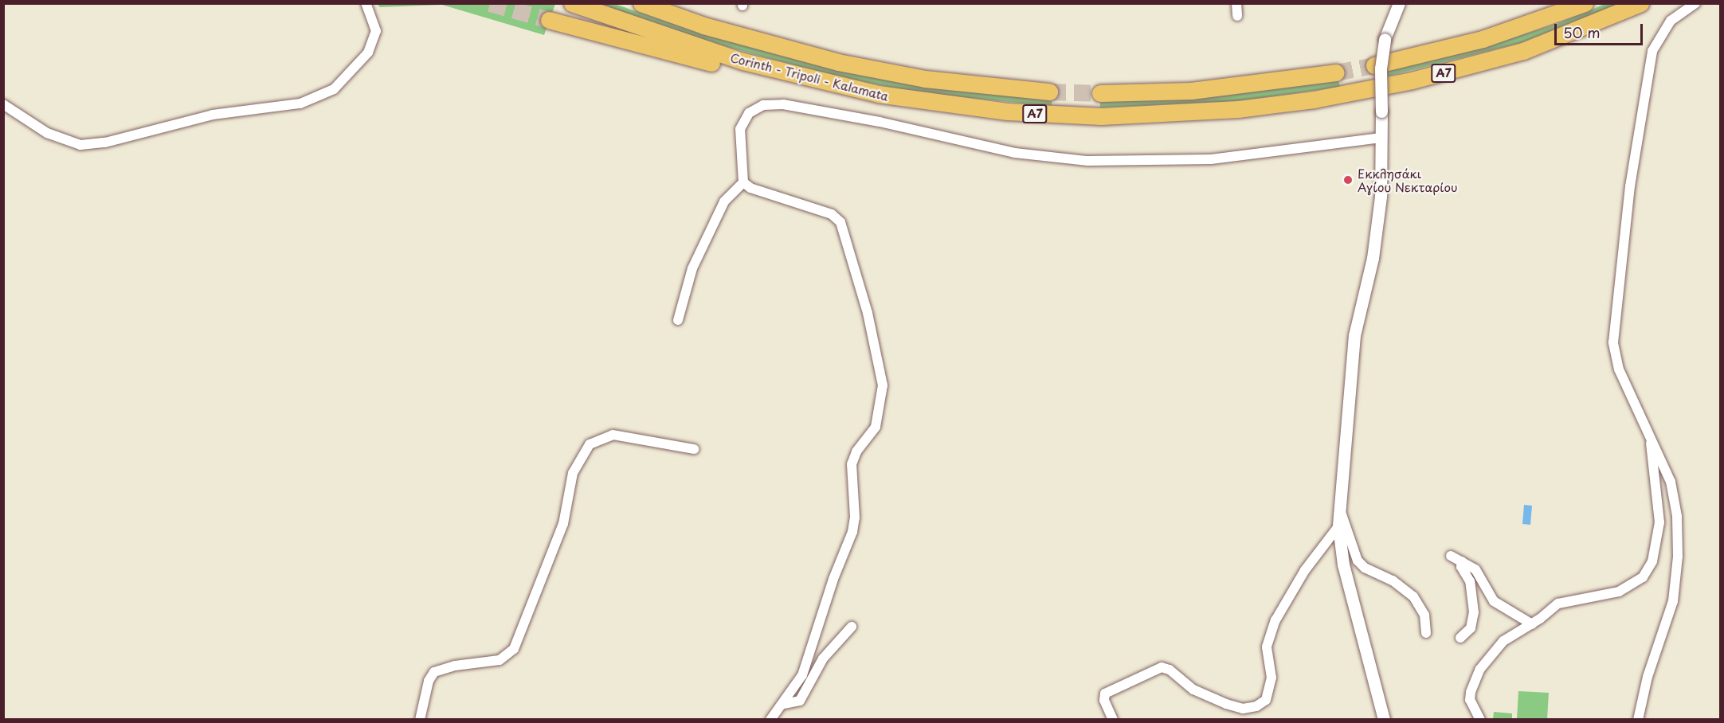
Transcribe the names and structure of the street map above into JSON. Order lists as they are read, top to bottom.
{
  "streets": {
    "highway": ["Α7", "Corinth - Tripoli - Kalamata"]
  },
  "places": ["Εκκλησάκι Αγίου Νεκταρίου"],
  "scale_bar": "50 m"
}
